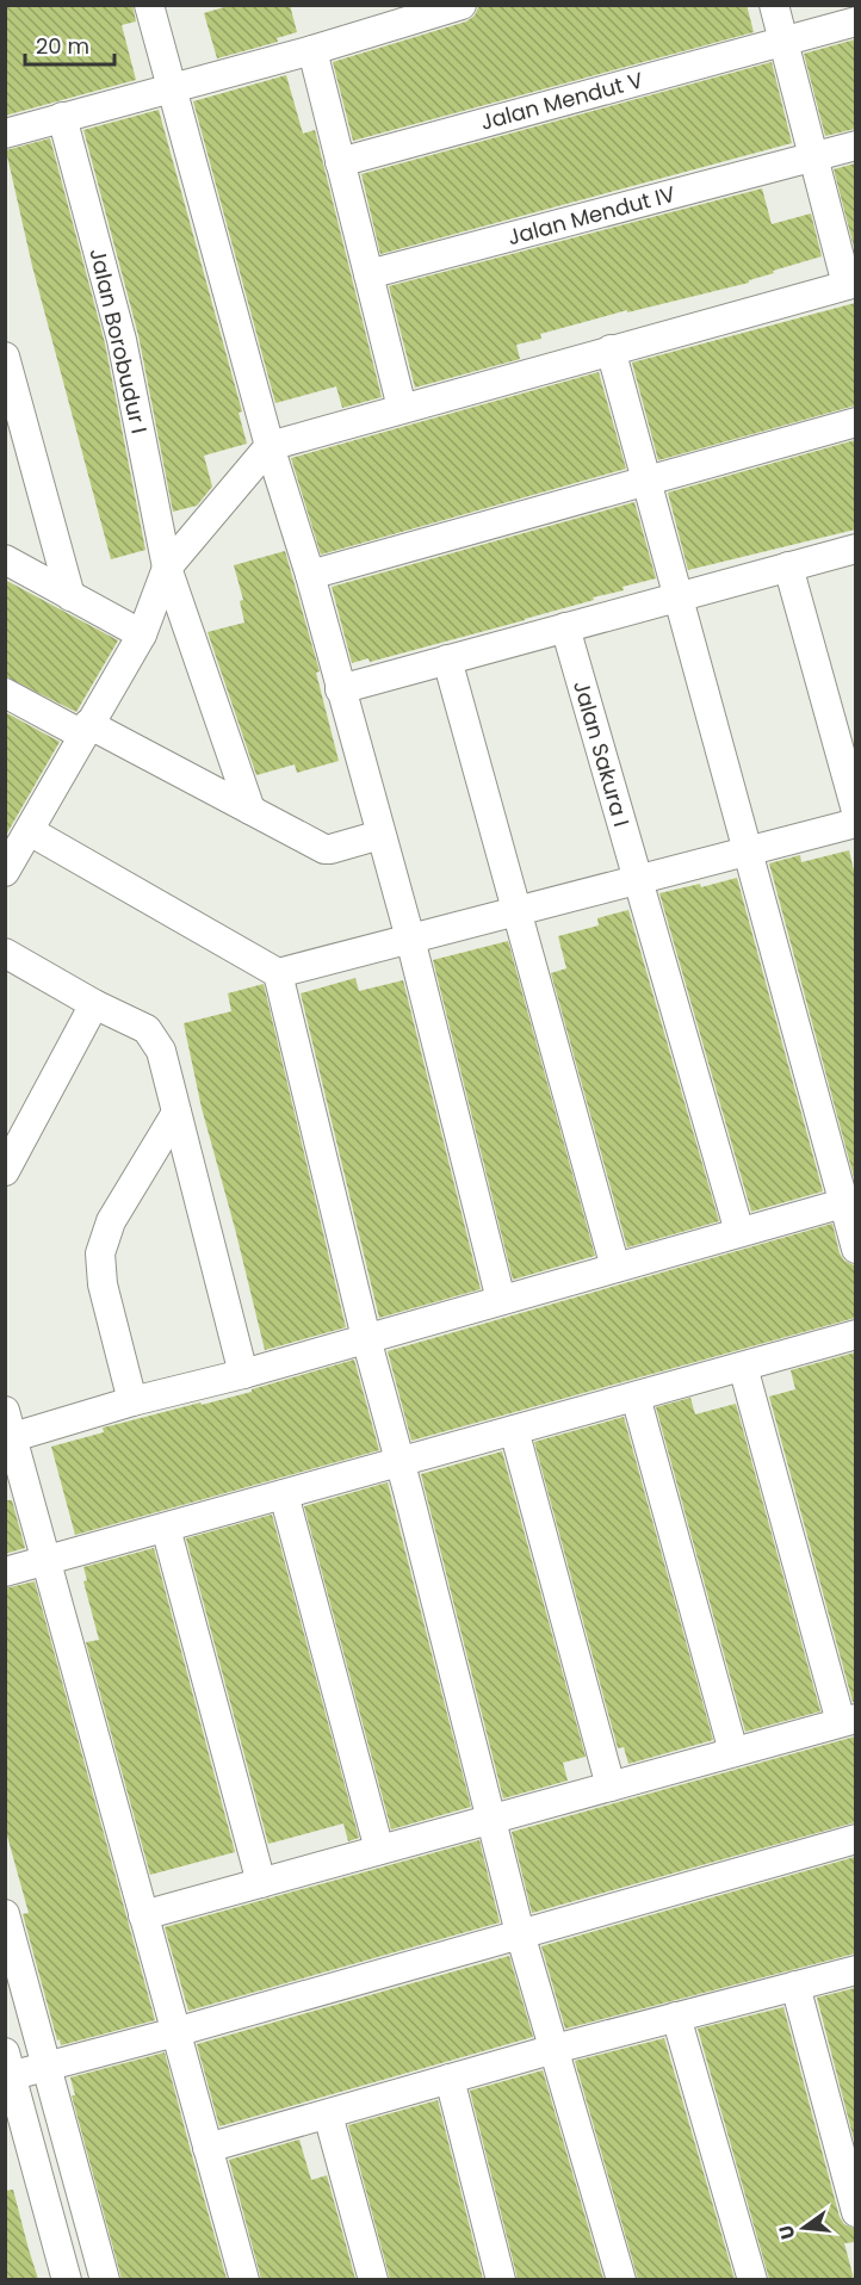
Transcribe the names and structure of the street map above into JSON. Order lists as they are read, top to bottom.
{
  "streets": {
    "street": [
      "Jalan Mendut V",
      "Jalan Mendut IV",
      "Jalan Borobudur I",
      "Jalan Sakura I"
    ]
  },
  "scale_bar": "20 m",
  "north": "left"
}
